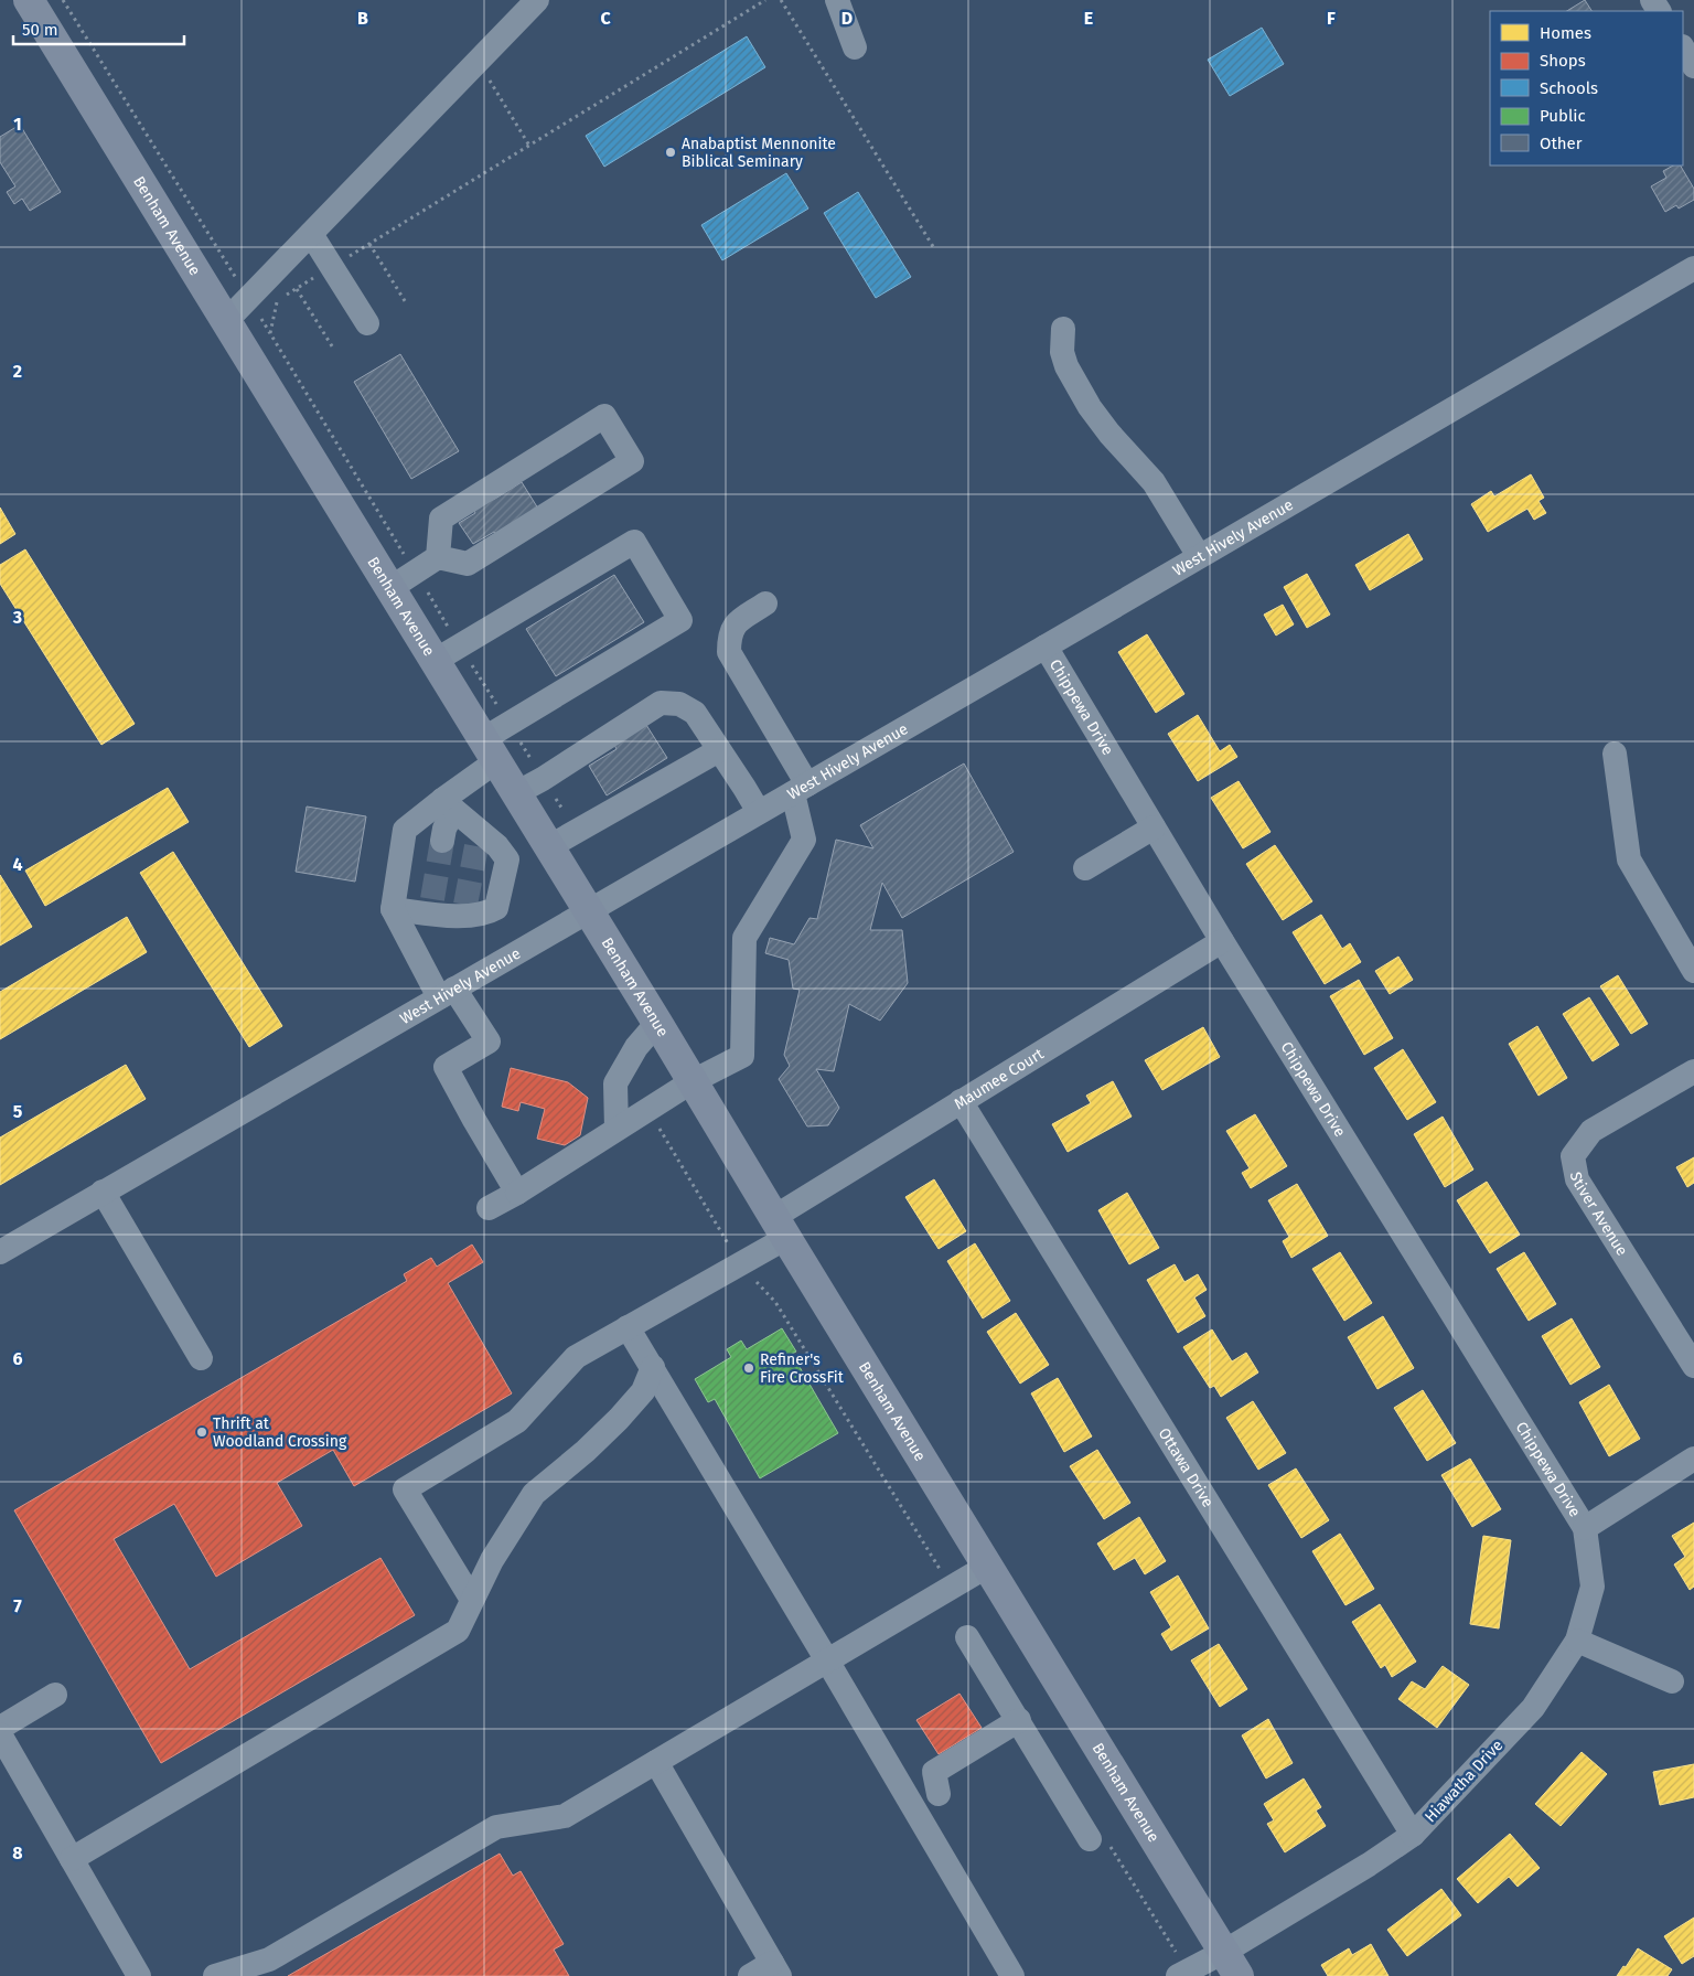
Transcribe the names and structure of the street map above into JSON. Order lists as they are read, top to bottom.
{
  "streets": {
    "main road": ["Benham Avenue"],
    "street": [
      "West Hively Avenue",
      "Chippewa Drive",
      "Maumee Court",
      "Stiver Avenue",
      "Ottawa Drive",
      "Hiawatha Drive"
    ]
  },
  "crossings": [
    ["Benham Avenue", "West Hively Avenue"],
    ["Benham Avenue", "Maumee Court"],
    ["Benham Avenue", "Hiawatha Drive"],
    ["West Hively Avenue", "Chippewa Drive"],
    ["Chippewa Drive", "Maumee Court"],
    ["Chippewa Drive", "Hiawatha Drive"],
    ["Maumee Court", "Ottawa Drive"],
    ["Ottawa Drive", "Hiawatha Drive"]
  ],
  "places": ["Anabaptist Mennonite Biblical Seminary", "Refiner's Fire CrossFit", "Thrift at Woodland Crossing"],
  "legend": [
    "Homes",
    "Shops",
    "Schools",
    "Public",
    "Other"
  ],
  "scale_bar": "50 m",
  "grid": {
    "columns": [
      "B",
      "C",
      "D",
      "E",
      "F"
    ],
    "rows": [
      "1",
      "2",
      "3",
      "4",
      "5",
      "6",
      "7",
      "8"
    ]
  }
}
